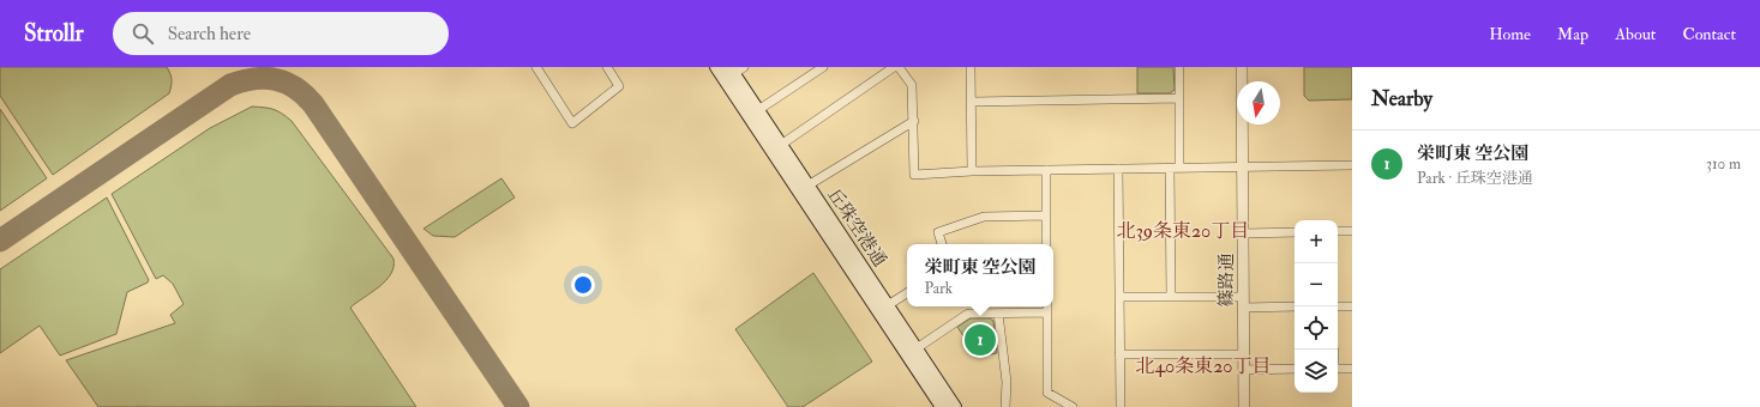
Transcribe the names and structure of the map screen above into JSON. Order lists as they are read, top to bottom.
{
  "streets": {
    "main road": ["丘珠空港通"],
    "street": ["篠路通"]
  },
  "districts": ["北39条東20丁目", "北40条東20丁目"],
  "north": "bottom",
  "page": {
    "header": "Strollr",
    "search": "Search here",
    "nav": [
      "Home",
      "Map",
      "About",
      "Contact"
    ],
    "heading": "Nearby",
    "list": [
      {
        "mark": "1",
        "name": "栄町東 空公園",
        "note": "Park · 丘珠空港通",
        "value": "310 m"
      }
    ],
    "map_buttons": ["+", "−"],
    "popup": ["栄町東 空公園", "Park"],
    "pins": "1"
  }
}
